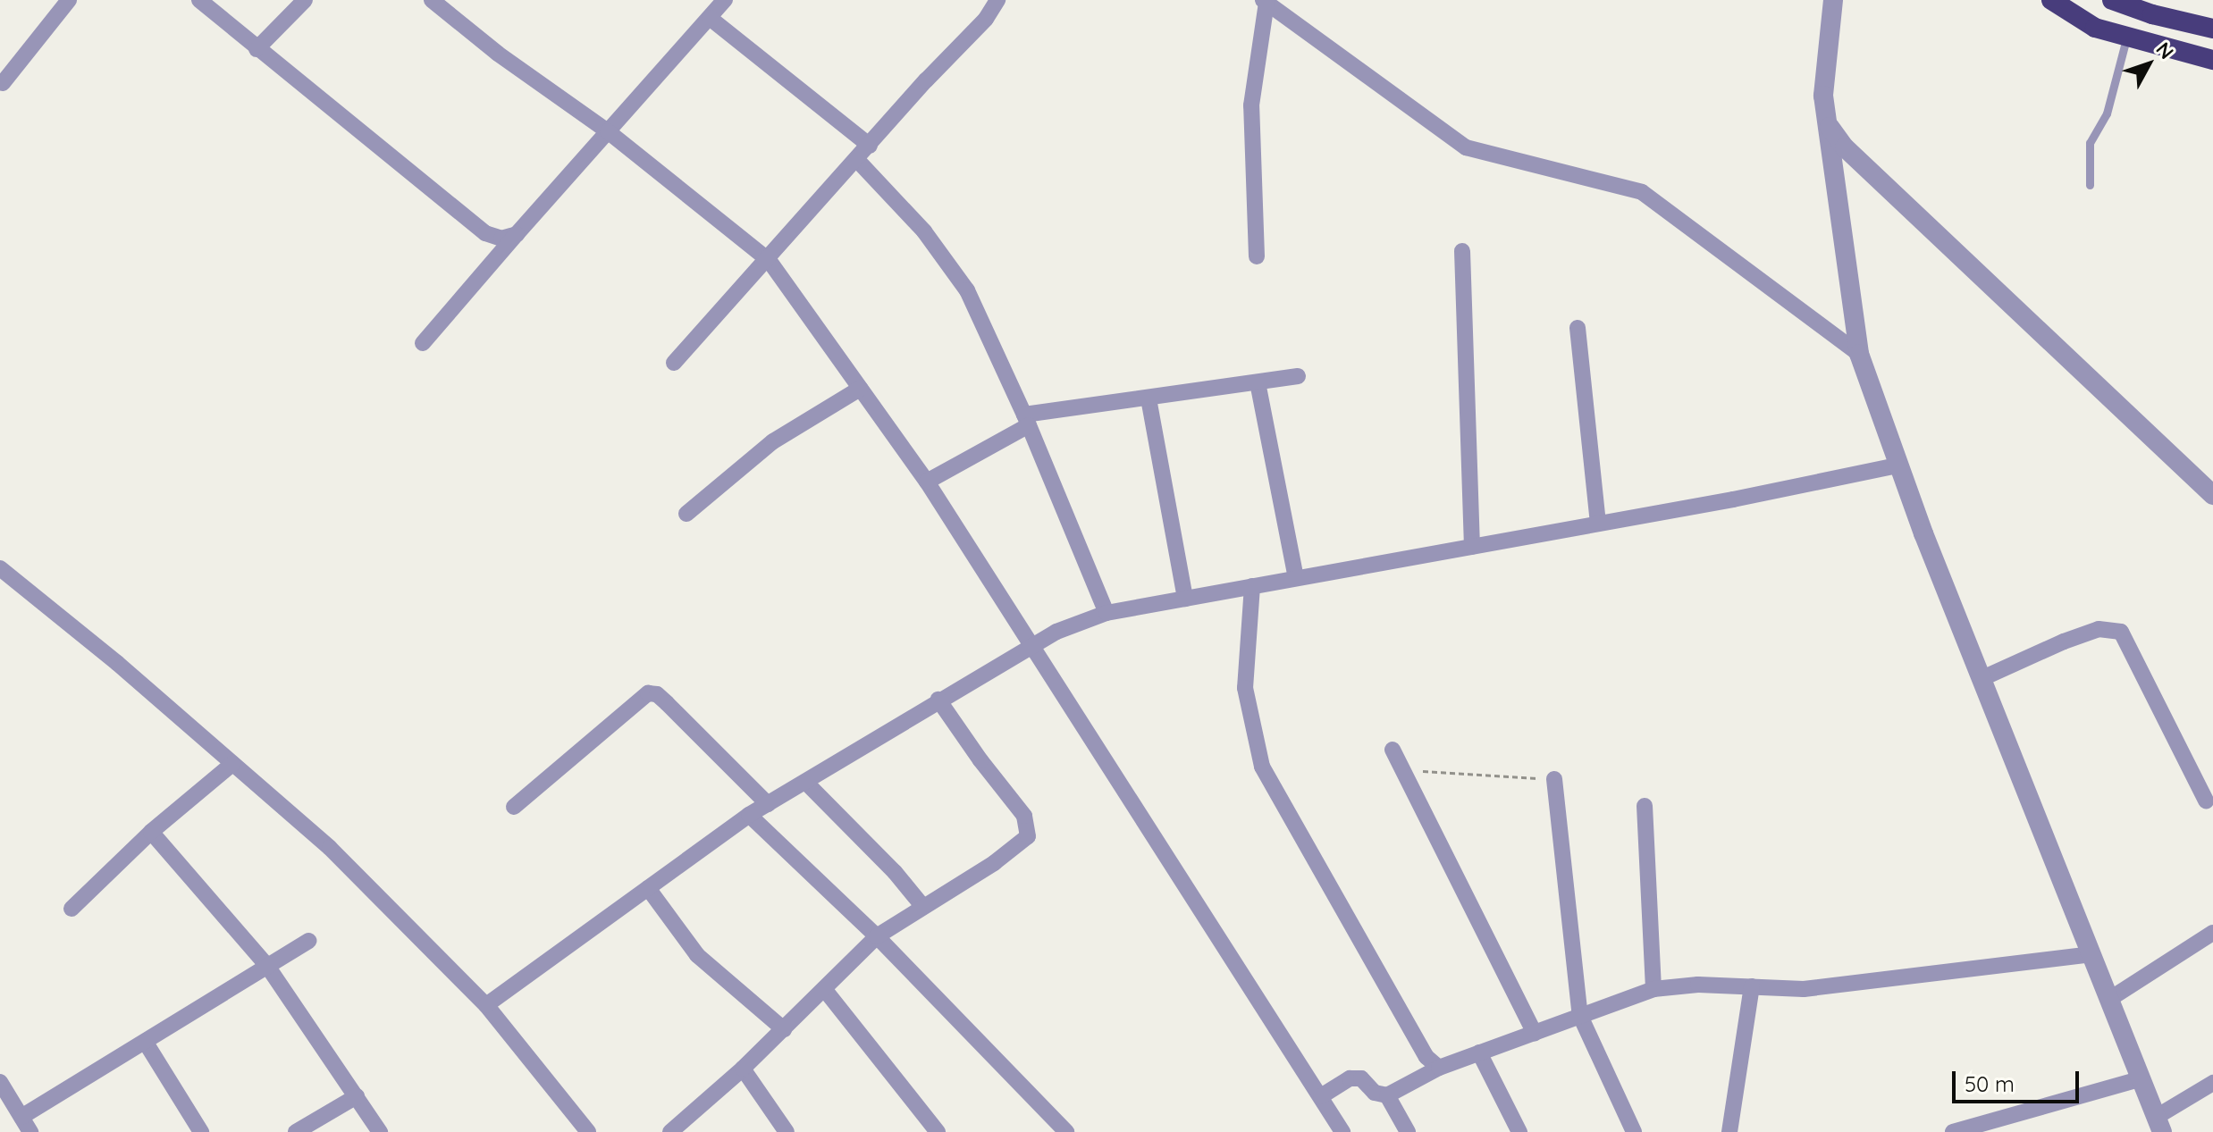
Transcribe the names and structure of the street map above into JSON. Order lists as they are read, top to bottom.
{
  "scale_bar": "50 m",
  "north": "top right"
}
